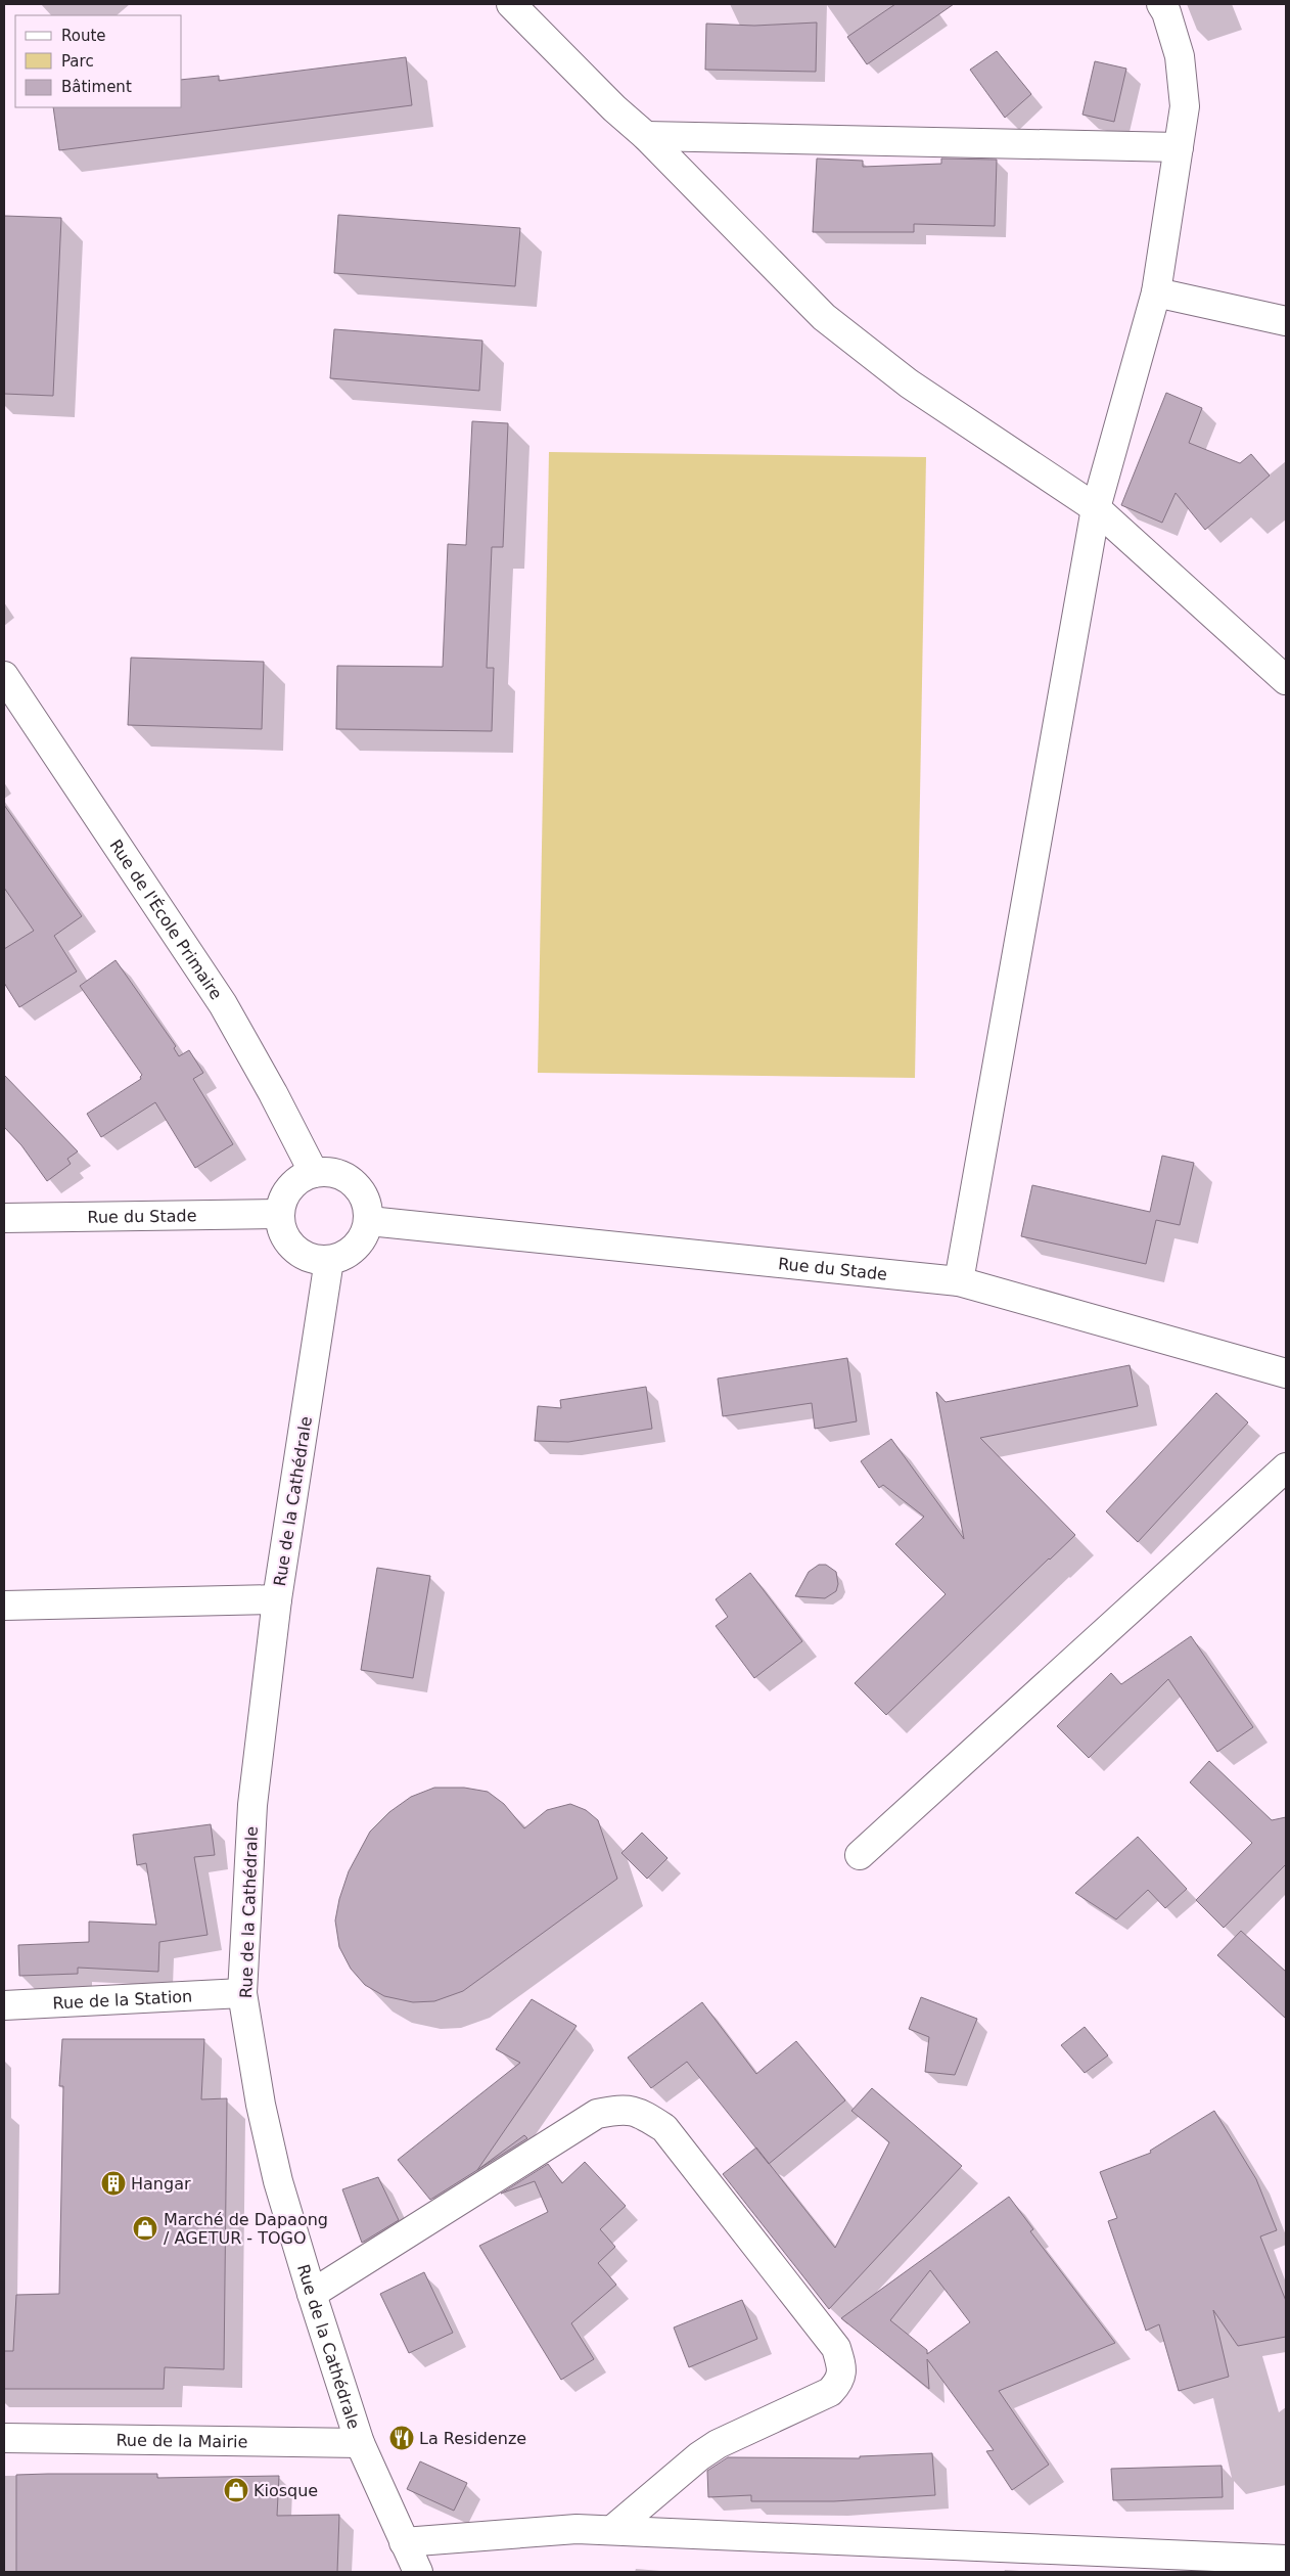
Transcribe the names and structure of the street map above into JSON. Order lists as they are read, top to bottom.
{
  "streets": {
    "street": [
      "Rue de l'École Primaire",
      "Rue du Stade",
      "Rue de la Cathédrale",
      "Rue de la Station",
      "Rue de la Mairie"
    ]
  },
  "crossings": [
    ["Rue de l'École Primaire", "Rue du Stade"],
    ["Rue de l'École Primaire", "Rue de la Cathédrale"],
    ["Rue du Stade", "Rue de la Cathédrale"],
    ["Rue de la Cathédrale", "Rue de la Station"],
    ["Rue de la Cathédrale", "Rue de la Mairie"]
  ],
  "places": {
    "building": ["Hangar"],
    "shop": ["Marché de Dapaong / AGETUR - TOGO", "Kiosque"],
    "restaurant": ["La Residenze"]
  },
  "legend": ["Route", "Parc", "Bâtiment"]
}
